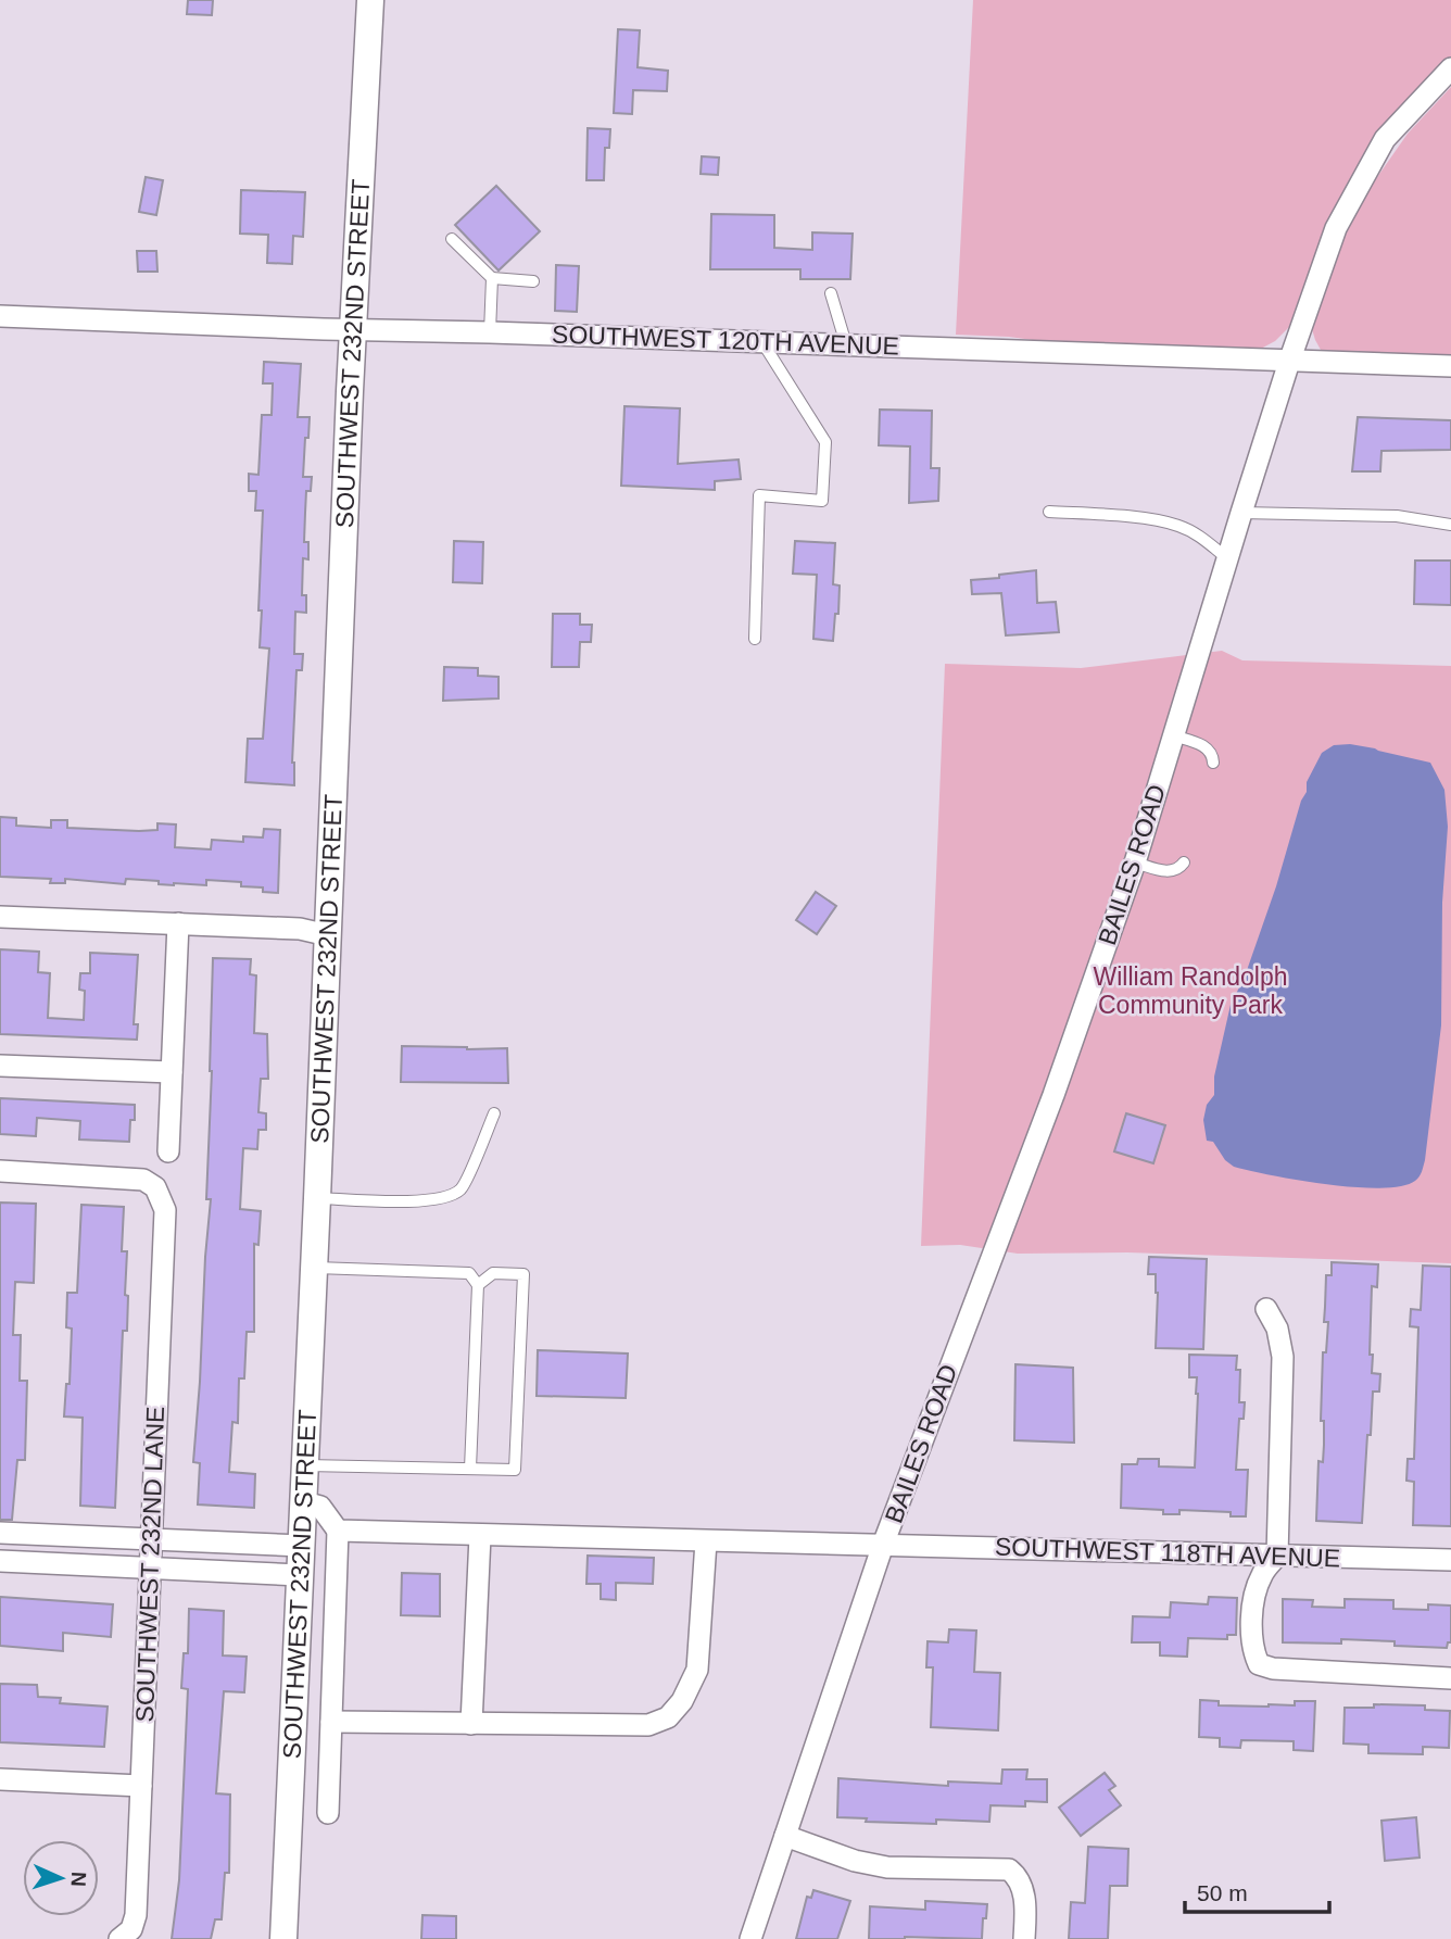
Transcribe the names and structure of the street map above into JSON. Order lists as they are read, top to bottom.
{
  "streets": {
    "street": [
      "SOUTHWEST 120TH AVENUE",
      "SOUTHWEST 232ND STREET",
      "BAILES ROAD",
      "SOUTHWEST 118TH AVENUE",
      "SOUTHWEST 232ND LANE"
    ]
  },
  "crossings": [
    ["SOUTHWEST 120TH AVENUE", "SOUTHWEST 232ND STREET"],
    ["SOUTHWEST 120TH AVENUE", "BAILES ROAD"],
    ["BAILES ROAD", "SOUTHWEST 118TH AVENUE"]
  ],
  "parks": ["William Randolph Community Park"],
  "scale_bar": "50 m",
  "north": "right"
}
